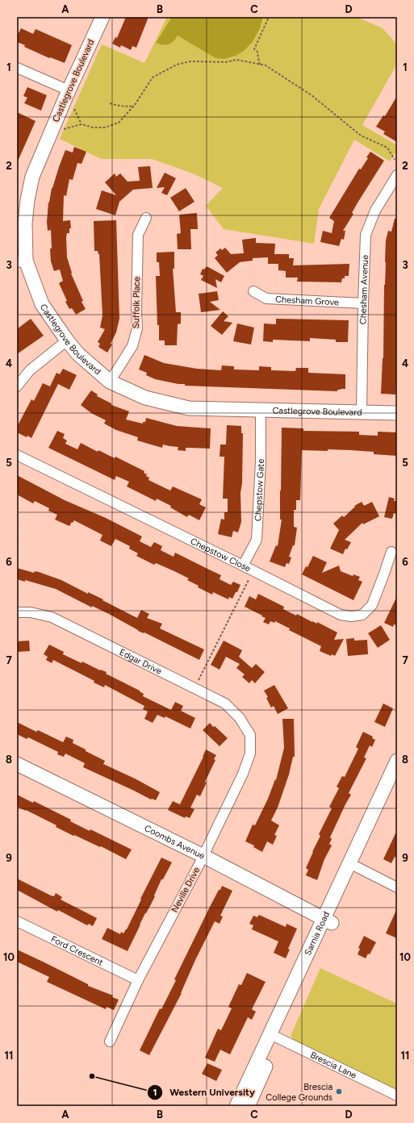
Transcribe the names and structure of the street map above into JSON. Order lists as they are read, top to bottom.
{
  "streets": {
    "street": [
      "Castlegrove Boulevard",
      "Chesham Avenue",
      "Chesham Grove",
      "Suffolk Place",
      "Chepstow Gate",
      "Chepstow Close",
      "Edgar Drive",
      "Coombs Avenue",
      "Neville Drive",
      "Sarnia Road",
      "Ford Crescent",
      "Brescia Lane"
    ]
  },
  "crossings": [
    ["Castlegrove Boulevard", "Chesham Avenue"],
    ["Castlegrove Boulevard", "Suffolk Place"],
    ["Castlegrove Boulevard", "Chepstow Gate"],
    ["Chesham Avenue", "Chesham Grove"],
    ["Chepstow Gate", "Chepstow Close"],
    ["Edgar Drive", "Neville Drive"],
    ["Coombs Avenue", "Neville Drive"],
    ["Coombs Avenue", "Sarnia Road"],
    ["Neville Drive", "Ford Crescent"],
    ["Sarnia Road", "Brescia Lane"]
  ],
  "places": ["Western University", "Brescia College Grounds"],
  "grid": {
    "columns": [
      "A",
      "B",
      "C",
      "D"
    ],
    "rows": [
      "1",
      "2",
      "3",
      "4",
      "5",
      "6",
      "7",
      "8",
      "9",
      "10",
      "11"
    ]
  }
}
